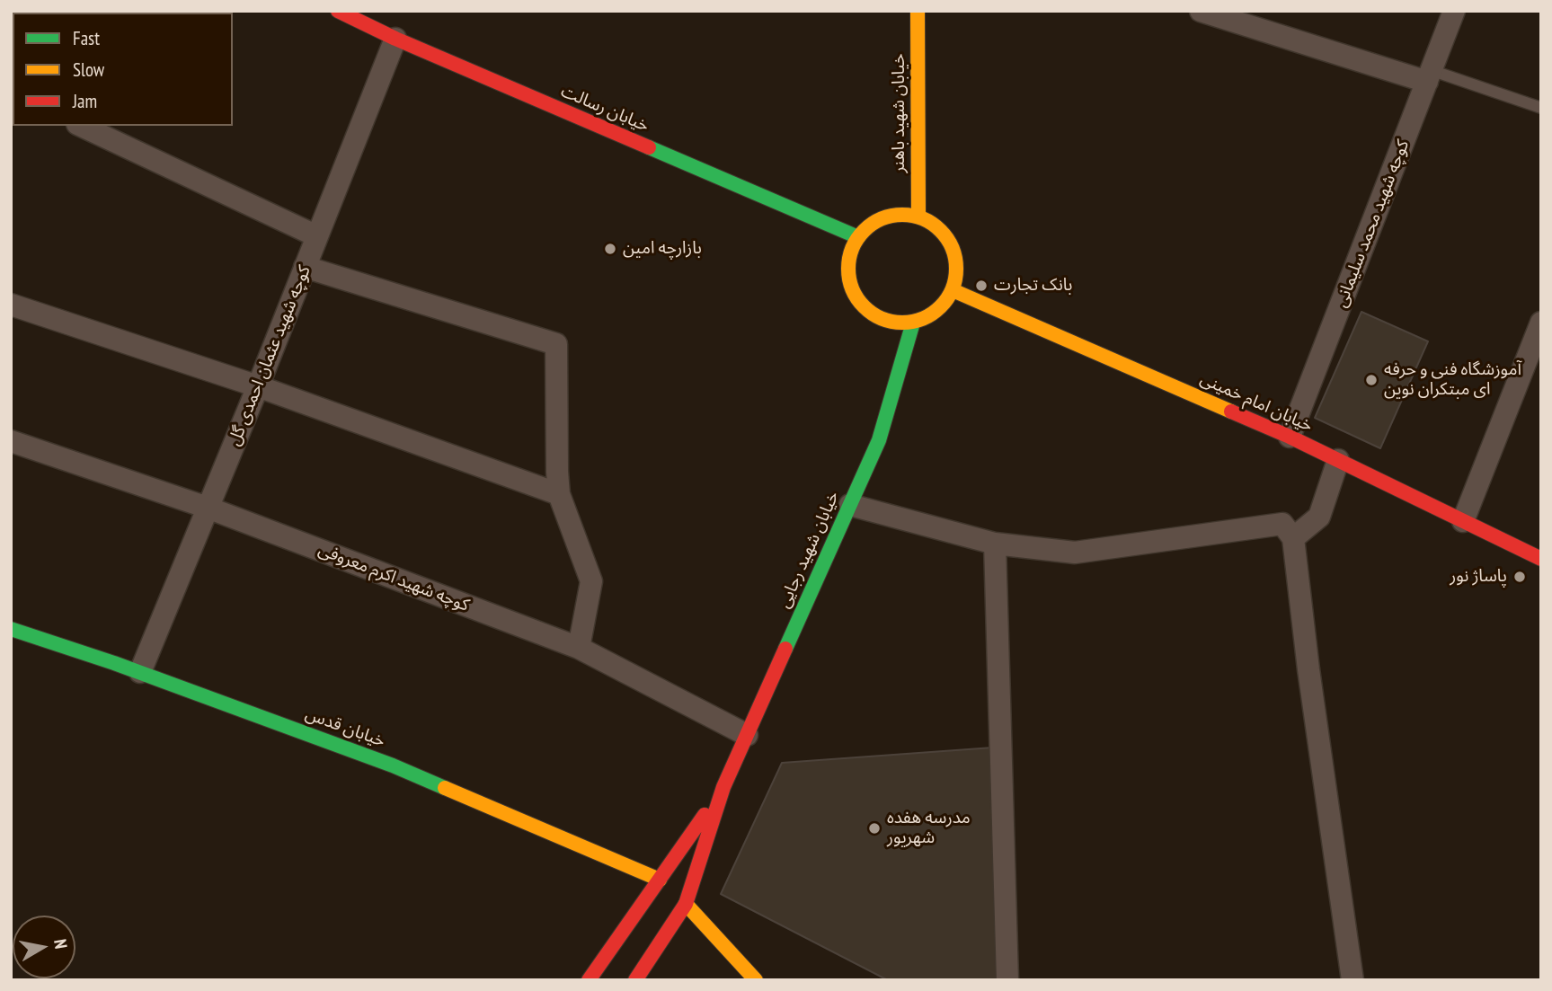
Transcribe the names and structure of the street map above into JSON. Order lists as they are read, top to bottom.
{
  "streets": {
    "main road": [
      "خیابان رسالت",
      "خیابان شهید باهنر",
      "خیابان امام خمینی",
      "خیابان شهید رجایی",
      "خیابان قدس"
    ],
    "street": ["کوچه شهید محمد سلیمانی", "کوچه شهید عثمان احمدی گل", "کوچه شهید اکرم معروفی"]
  },
  "crossings": [
    ["خیابان رسالت", "خیابان شهید باهنر"],
    ["خیابان رسالت", "کوچه شهید عثمان احمدی گل"],
    ["خیابان رسالت", "خیابان امام خمینی"],
    ["خیابان رسالت", "خیابان شهید رجایی"],
    ["خیابان شهید باهنر", "خیابان امام خمینی"],
    ["خیابان شهید باهنر", "خیابان شهید رجایی"],
    ["کوچه شهید محمد سلیمانی", "خیابان امام خمینی"],
    ["کوچه شهید عثمان احمدی گل", "کوچه شهید اکرم معروفی"],
    ["کوچه شهید عثمان احمدی گل", "خیابان قدس"],
    ["خیابان امام خمینی", "خیابان شهید رجایی"],
    ["خیابان شهید رجایی", "کوچه شهید اکرم معروفی"],
    ["خیابان شهید رجایی", "خیابان قدس"]
  ],
  "places": [
    "بازارچه امین",
    "بانک تجارت",
    "آموزشگاه فنی و حرفه ای مبتکران نوین",
    "پاساژ نور",
    "مدرسه هفده شهریور"
  ],
  "legend": ["Fast", "Slow", "Jam"],
  "north": "right"
}
